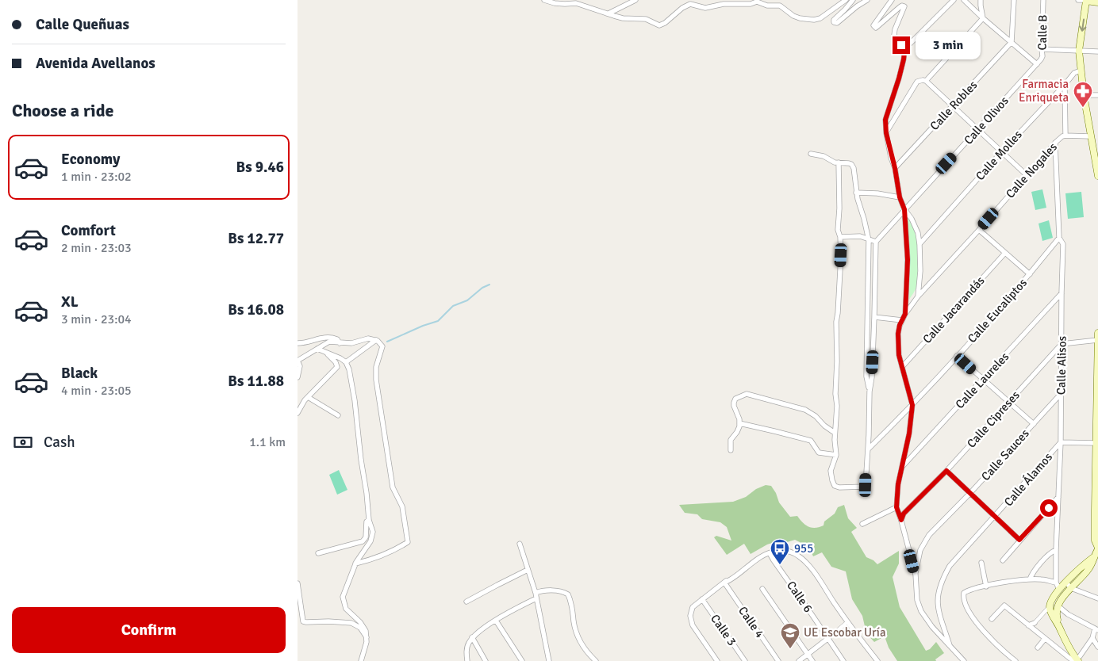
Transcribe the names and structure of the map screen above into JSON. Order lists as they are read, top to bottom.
{
  "streets": {
    "street": [
      "Calle B",
      "Calle Robles",
      "Calle Olivos",
      "Calle Molles",
      "Calle Nogales",
      "Calle Jacarandás",
      "Calle Eucaliptos",
      "Calle Alisos",
      "Calle Laureles",
      "Calle Cipreses",
      "Calle Sauces",
      "Calle Álamos",
      "Calle 6",
      "Calle 4",
      "Calle 3"
    ]
  },
  "crossings": [
    ["Calle B", "Calle Olivos"],
    ["Calle Nogales", "Calle Alisos"],
    ["Calle Eucaliptos", "Calle Alisos"],
    ["Calle Alisos", "Calle Laureles"],
    ["Calle Alisos", "Calle Cipreses"],
    ["Calle Alisos", "Calle Sauces"],
    ["Calle Alisos", "Calle Álamos"]
  ],
  "places": {
    "pharmacy": ["Farmacia Enriqueta"],
    "bus stop": ["955"],
    "school or university": ["UE Escobar Uría"]
  },
  "page": {
    "banner": ["Calle Queñuas", "Avenida Avellanos"],
    "bubble": "3 min",
    "heading": "Choose a ride",
    "list": [
      {
        "name": "Economy",
        "note": "1 min · 23:02",
        "value": "Bs 9.46"
      },
      {
        "name": "Comfort",
        "note": "2 min · 23:03",
        "value": "Bs 12.77"
      },
      {
        "name": "XL",
        "note": "3 min · 23:04",
        "value": "Bs 16.08"
      },
      {
        "name": "Black",
        "note": "4 min · 23:05",
        "value": "Bs 11.88"
      }
    ],
    "pay": ["Cash", "1.1 km"],
    "buttons": "Confirm"
  }
}
